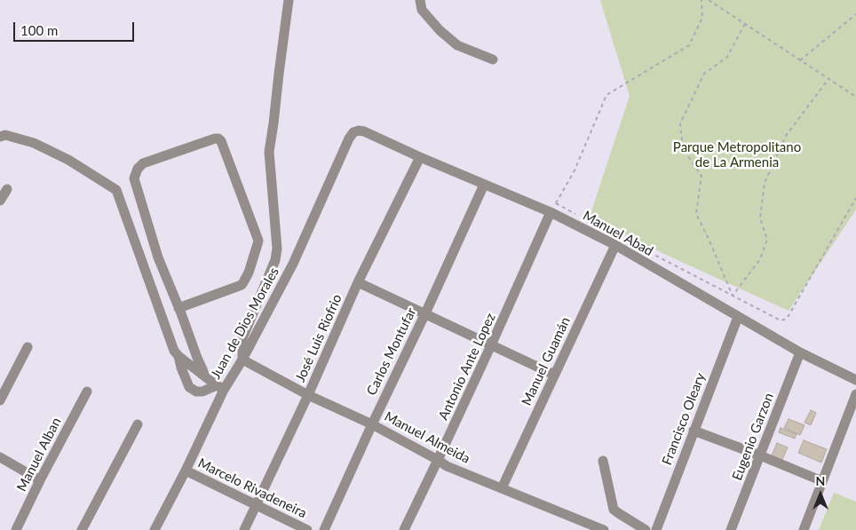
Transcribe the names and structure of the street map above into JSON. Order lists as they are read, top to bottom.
{
  "streets": {
    "street": [
      "Manuel Abad",
      "Juan de Dios Morales",
      "José Luis Riofrio",
      "Carlos Montufar",
      "Manuel Guamán",
      "Antonio Ante Lopez",
      "Francisco Oleary",
      "Eugenio Garzon",
      "Manuel Almeida",
      "Manuel Alban",
      "Marcelo Rivadeneira"
    ]
  },
  "crossings": [
    ["Manuel Abad", "Juan de Dios Morales"],
    ["Manuel Abad", "José Luis Riofrio"],
    ["Manuel Abad", "Carlos Montufar"],
    ["Manuel Abad", "Manuel Guamán"],
    ["Manuel Abad", "Antonio Ante Lopez"],
    ["Manuel Abad", "Francisco Oleary"],
    ["Manuel Abad", "Eugenio Garzon"],
    ["Juan de Dios Morales", "Manuel Almeida"],
    ["Juan de Dios Morales", "Marcelo Rivadeneira"],
    ["José Luis Riofrio", "Manuel Almeida"],
    ["José Luis Riofrio", "Marcelo Rivadeneira"],
    ["Carlos Montufar", "Manuel Almeida"],
    ["Manuel Guamán", "Manuel Almeida"],
    ["Antonio Ante Lopez", "Manuel Almeida"]
  ],
  "parks": ["Parque Metropolitano de La Armenia"],
  "scale_bar": "100 m",
  "north": "top"
}
